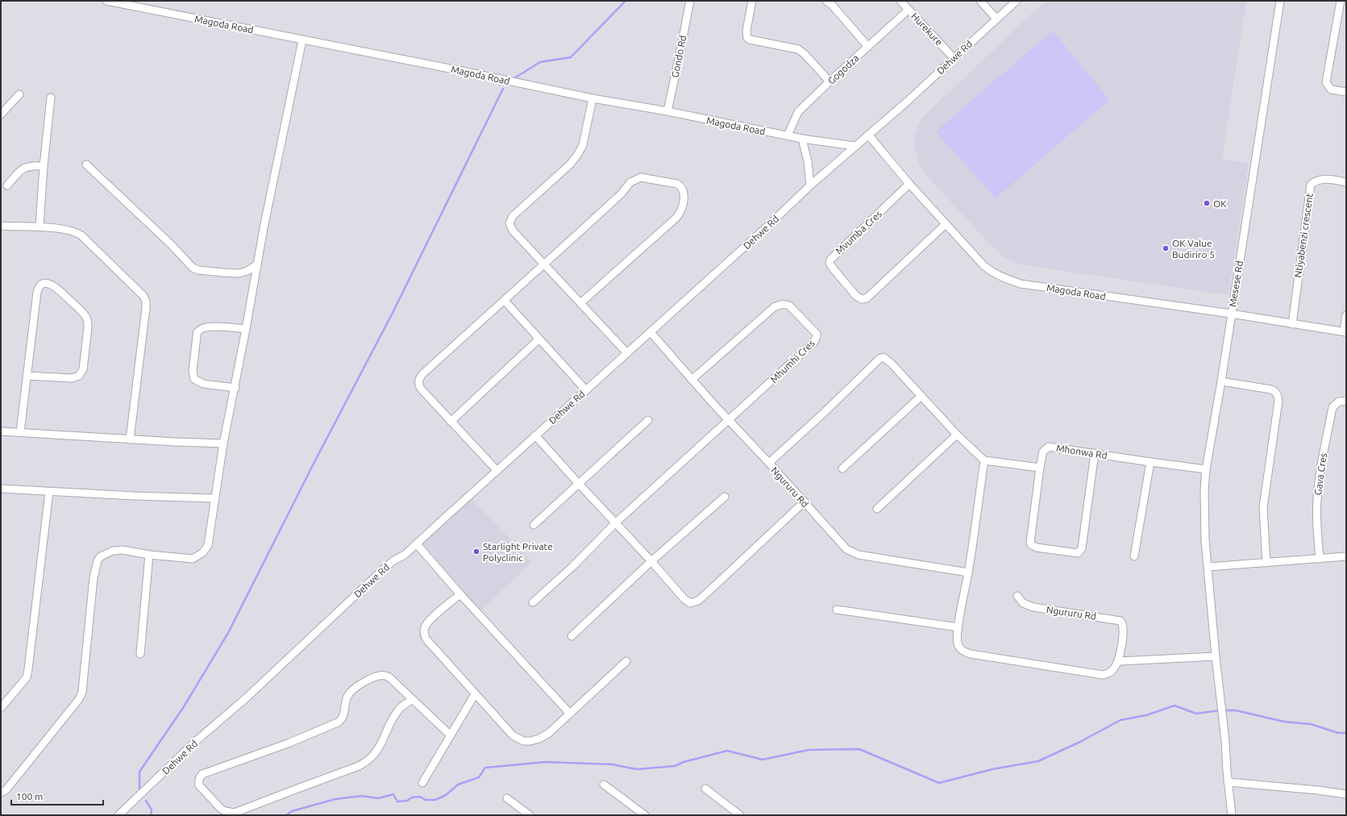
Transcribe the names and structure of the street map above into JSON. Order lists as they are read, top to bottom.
{
  "streets": {
    "street": [
      "Magoda Road",
      "Hurekure",
      "Gondo Rd",
      "Dehwe Rd",
      "Gogodza",
      "Mvumba Cres",
      "Ntiyabenzi crescent",
      "Mesese Rd",
      "Mhumhi Cres",
      "Mhonwa Rd",
      "Gava Cres",
      "Ngururu Rd"
    ]
  },
  "crossings": [
    ["Magoda Road", "Gondo Rd"],
    ["Magoda Road", "Dehwe Rd"],
    ["Magoda Road", "Gogodza"],
    ["Magoda Road", "Mvumba Cres"],
    ["Magoda Road", "Ntiyabenzi crescent"],
    ["Magoda Road", "Mesese Rd"],
    ["Hurekure", "Dehwe Rd"],
    ["Hurekure", "Gogodza"],
    ["Dehwe Rd", "Ngururu Rd"],
    ["Mesese Rd", "Mhonwa Rd"],
    ["Mhumhi Cres", "Ngururu Rd"]
  ],
  "places": ["OK", "OK Value Budiriro 5", "Starlight Private Polyclinic"],
  "scale_bar": "100 m"
}
